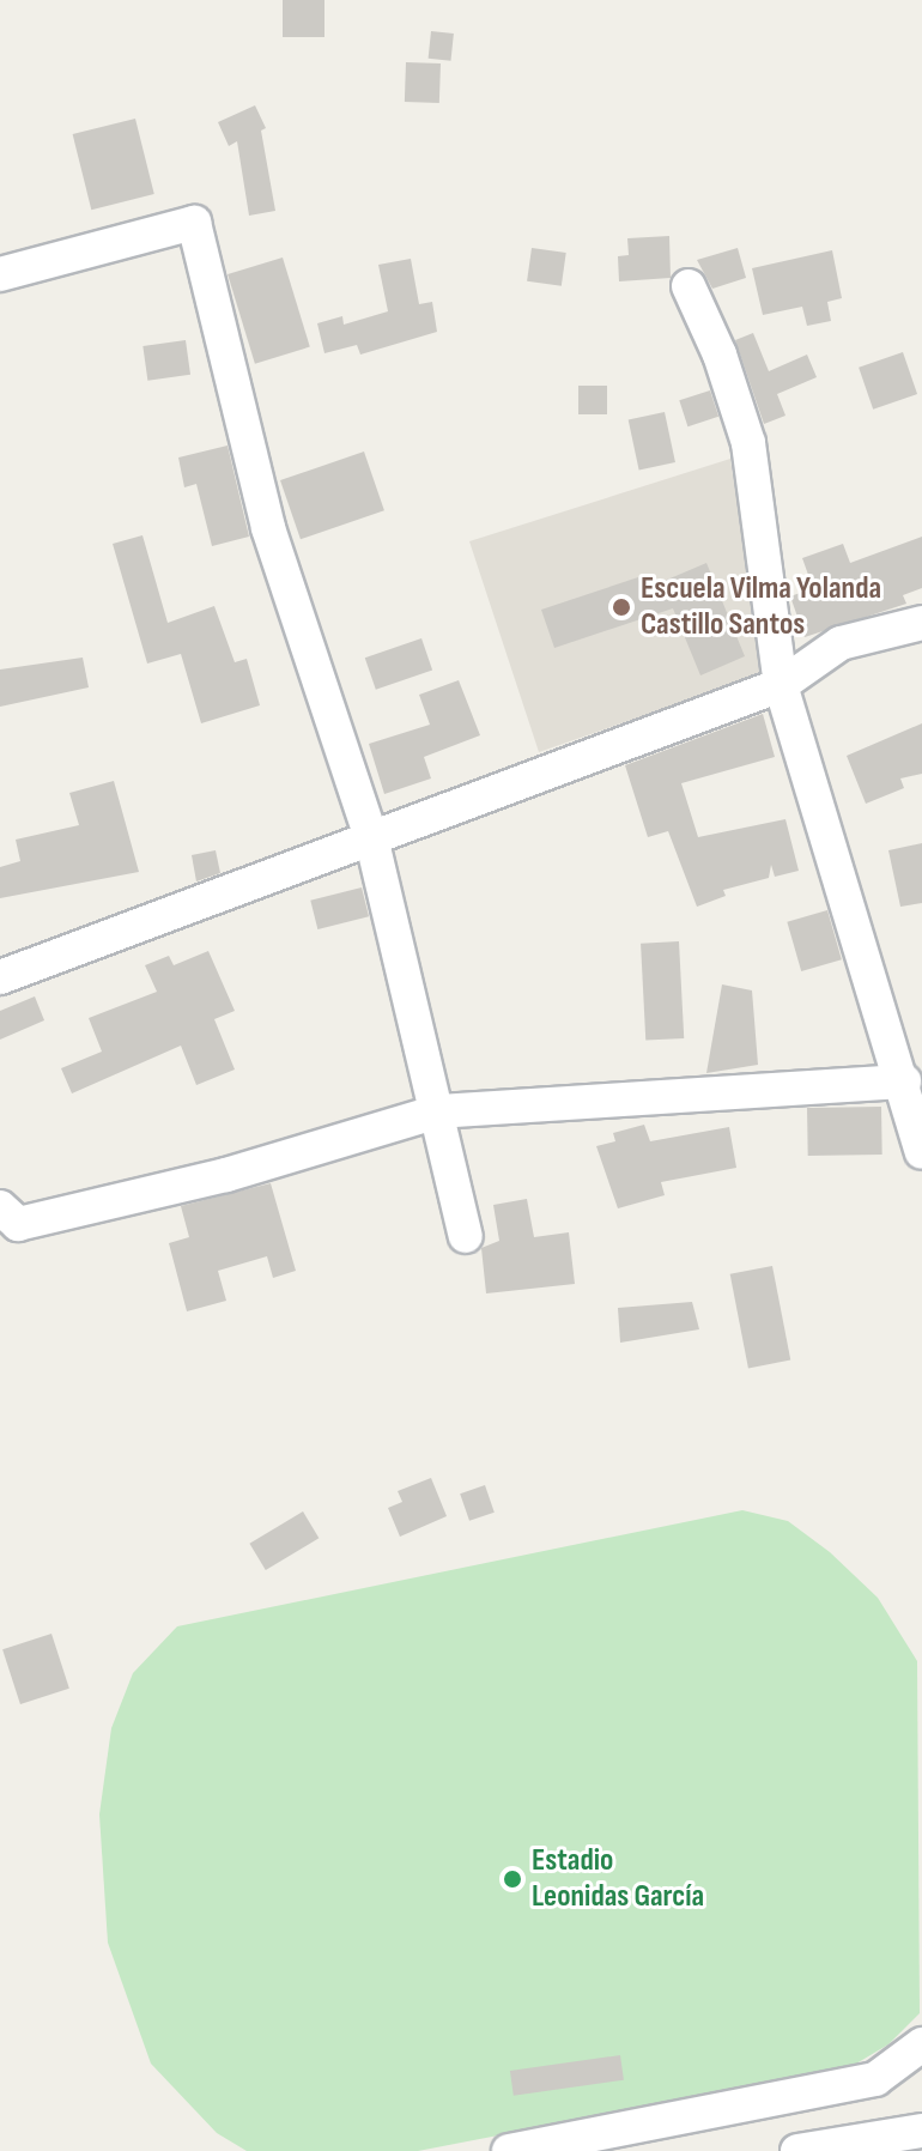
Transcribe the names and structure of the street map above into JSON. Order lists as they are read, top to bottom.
{
  "places": ["Escuela Vilma Yolanda Castillo Santos", "Estadio Leonidas García"]
}
